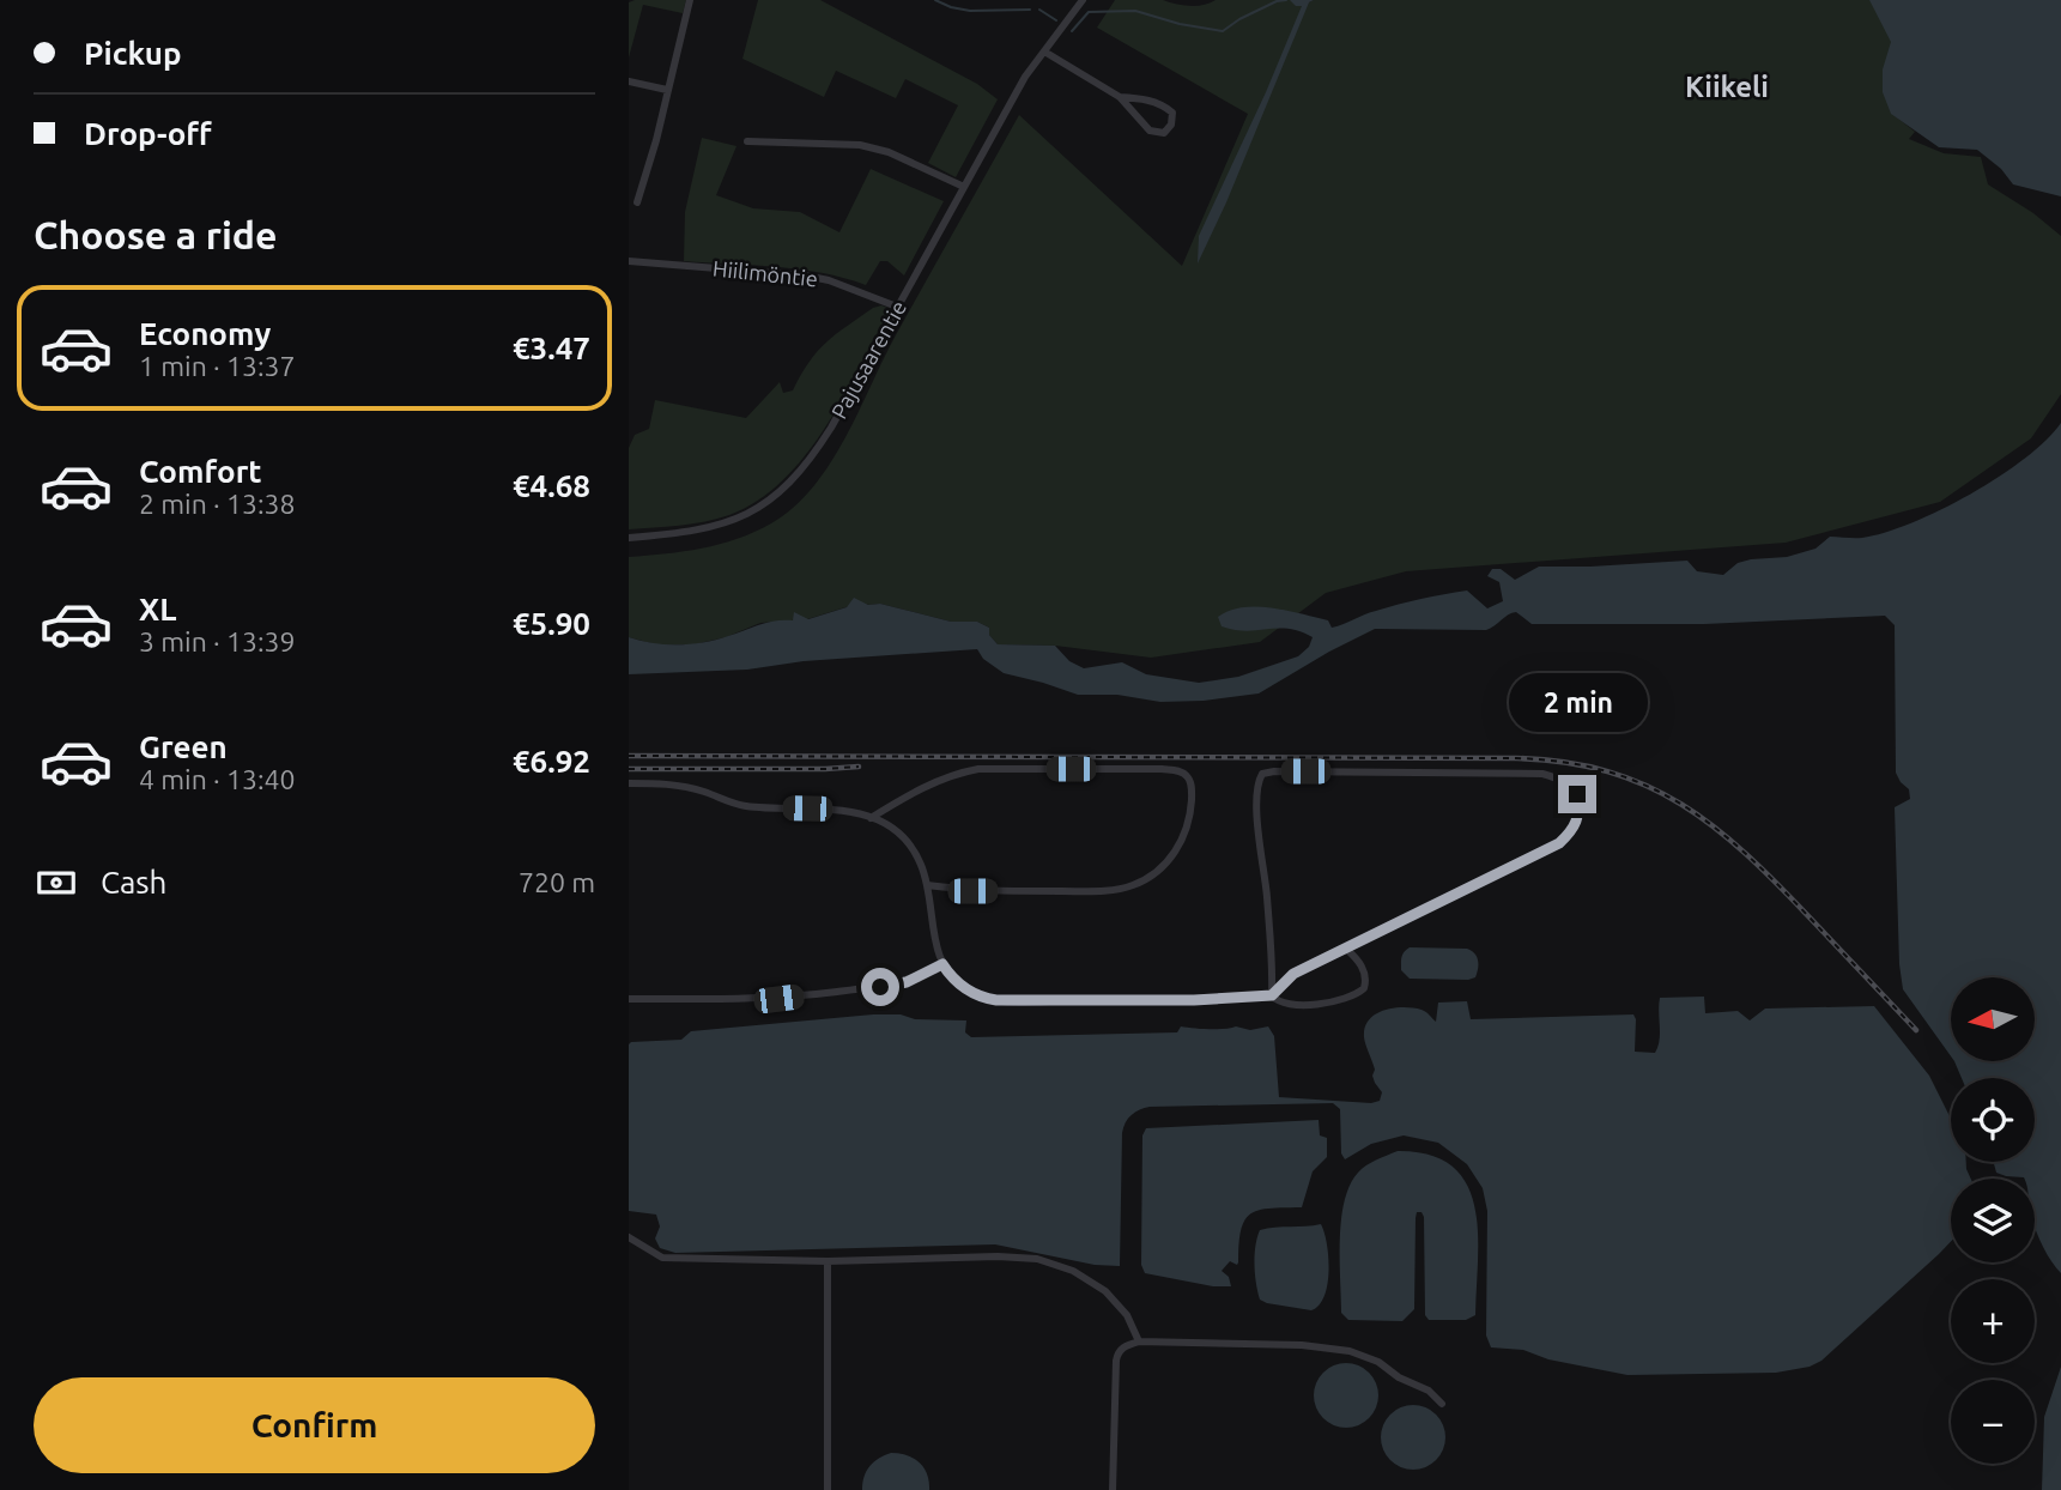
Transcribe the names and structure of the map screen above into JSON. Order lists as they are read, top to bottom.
{
  "streets": {
    "street": ["Hiilimöntie", "Pajusaarentie"]
  },
  "crossings": [
    ["Hiilimöntie", "Pajusaarentie"]
  ],
  "districts": ["Kiikeli"],
  "north": "left",
  "page": {
    "banner": ["Pickup", "Drop-off"],
    "heading": "Choose a ride",
    "list": [
      {
        "name": "Economy",
        "note": "1 min · 13:37",
        "value": "€3.47"
      },
      {
        "name": "Comfort",
        "note": "2 min · 13:38",
        "value": "€4.68"
      },
      {
        "name": "XL",
        "note": "3 min · 13:39",
        "value": "€5.90"
      },
      {
        "name": "Green",
        "note": "4 min · 13:40",
        "value": "€6.92"
      }
    ],
    "bubble": "2 min",
    "pay": ["Cash", "720 m"],
    "map_buttons": ["+", "−"],
    "buttons": "Confirm"
  }
}
